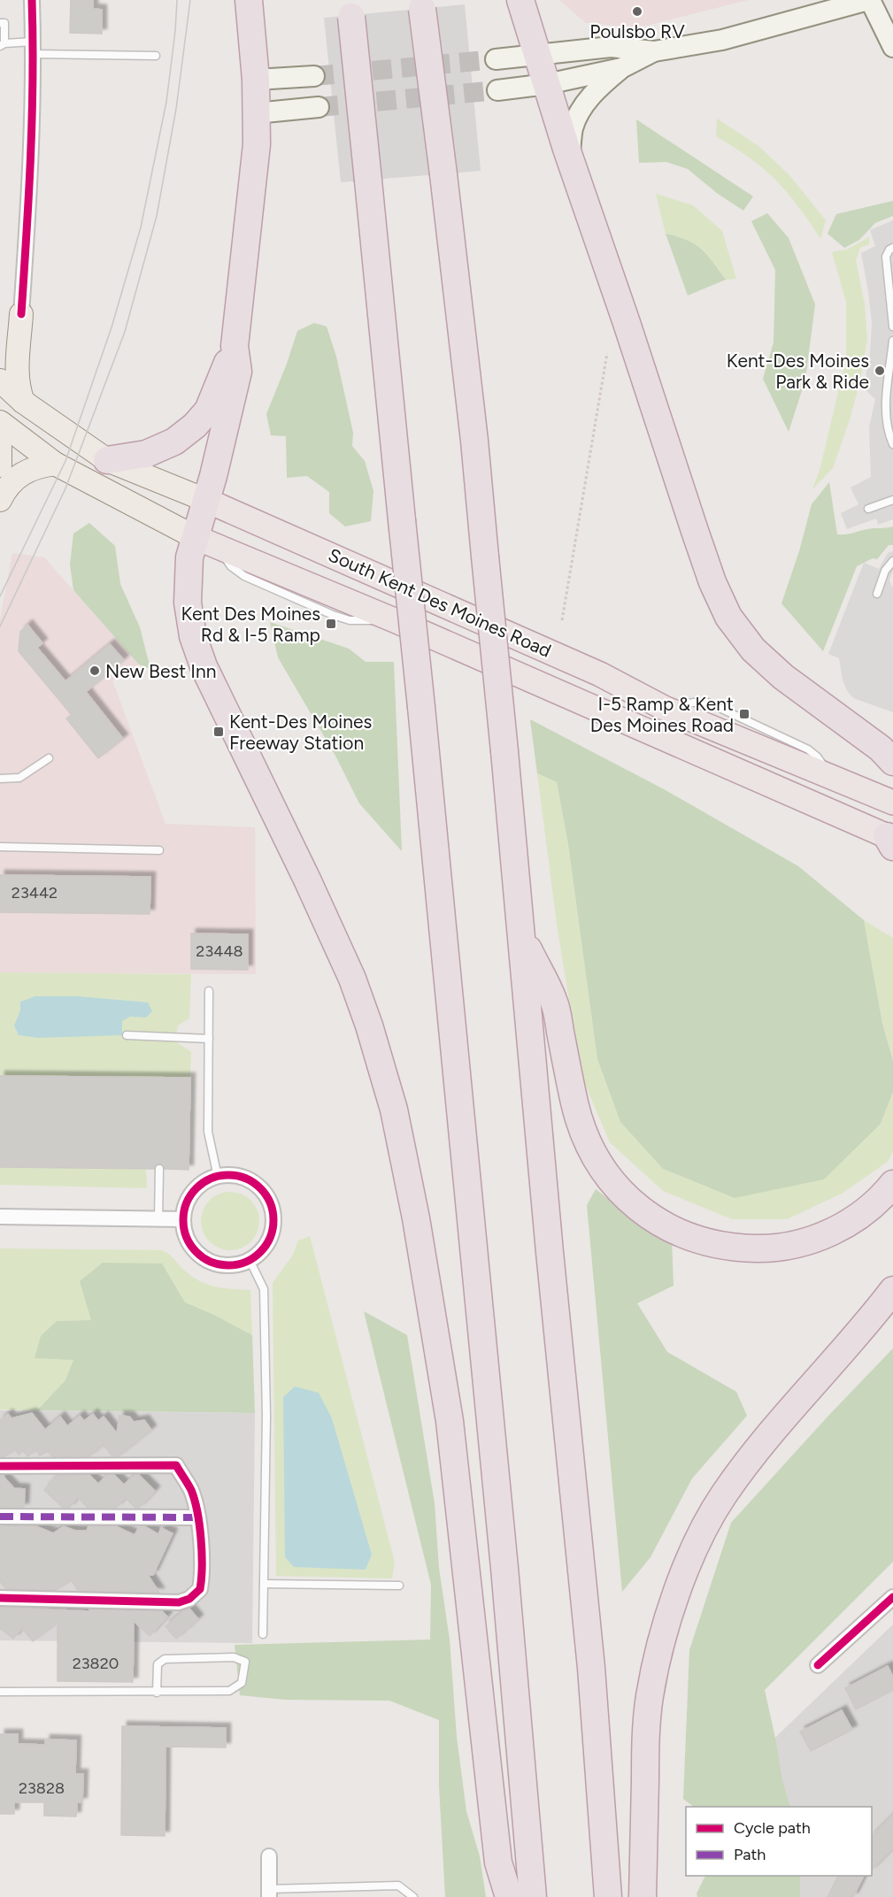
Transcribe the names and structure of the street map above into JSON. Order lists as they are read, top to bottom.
{
  "streets": {
    "highway": ["South Kent Des Moines Road"]
  },
  "places": {
    "other": ["Poulsbo RV", "Kent-Des Moines Park & Ride", "New Best Inn"],
    "transit": ["Kent Des Moines Rd & I-5 Ramp", "I-5 Ramp & Kent Des Moines Road", "Kent-Des Moines Freeway Station"]
  },
  "house_numbers": [
    "23442",
    "23448",
    "23820",
    "23828"
  ],
  "legend": ["Cycle path", "Path"]
}
